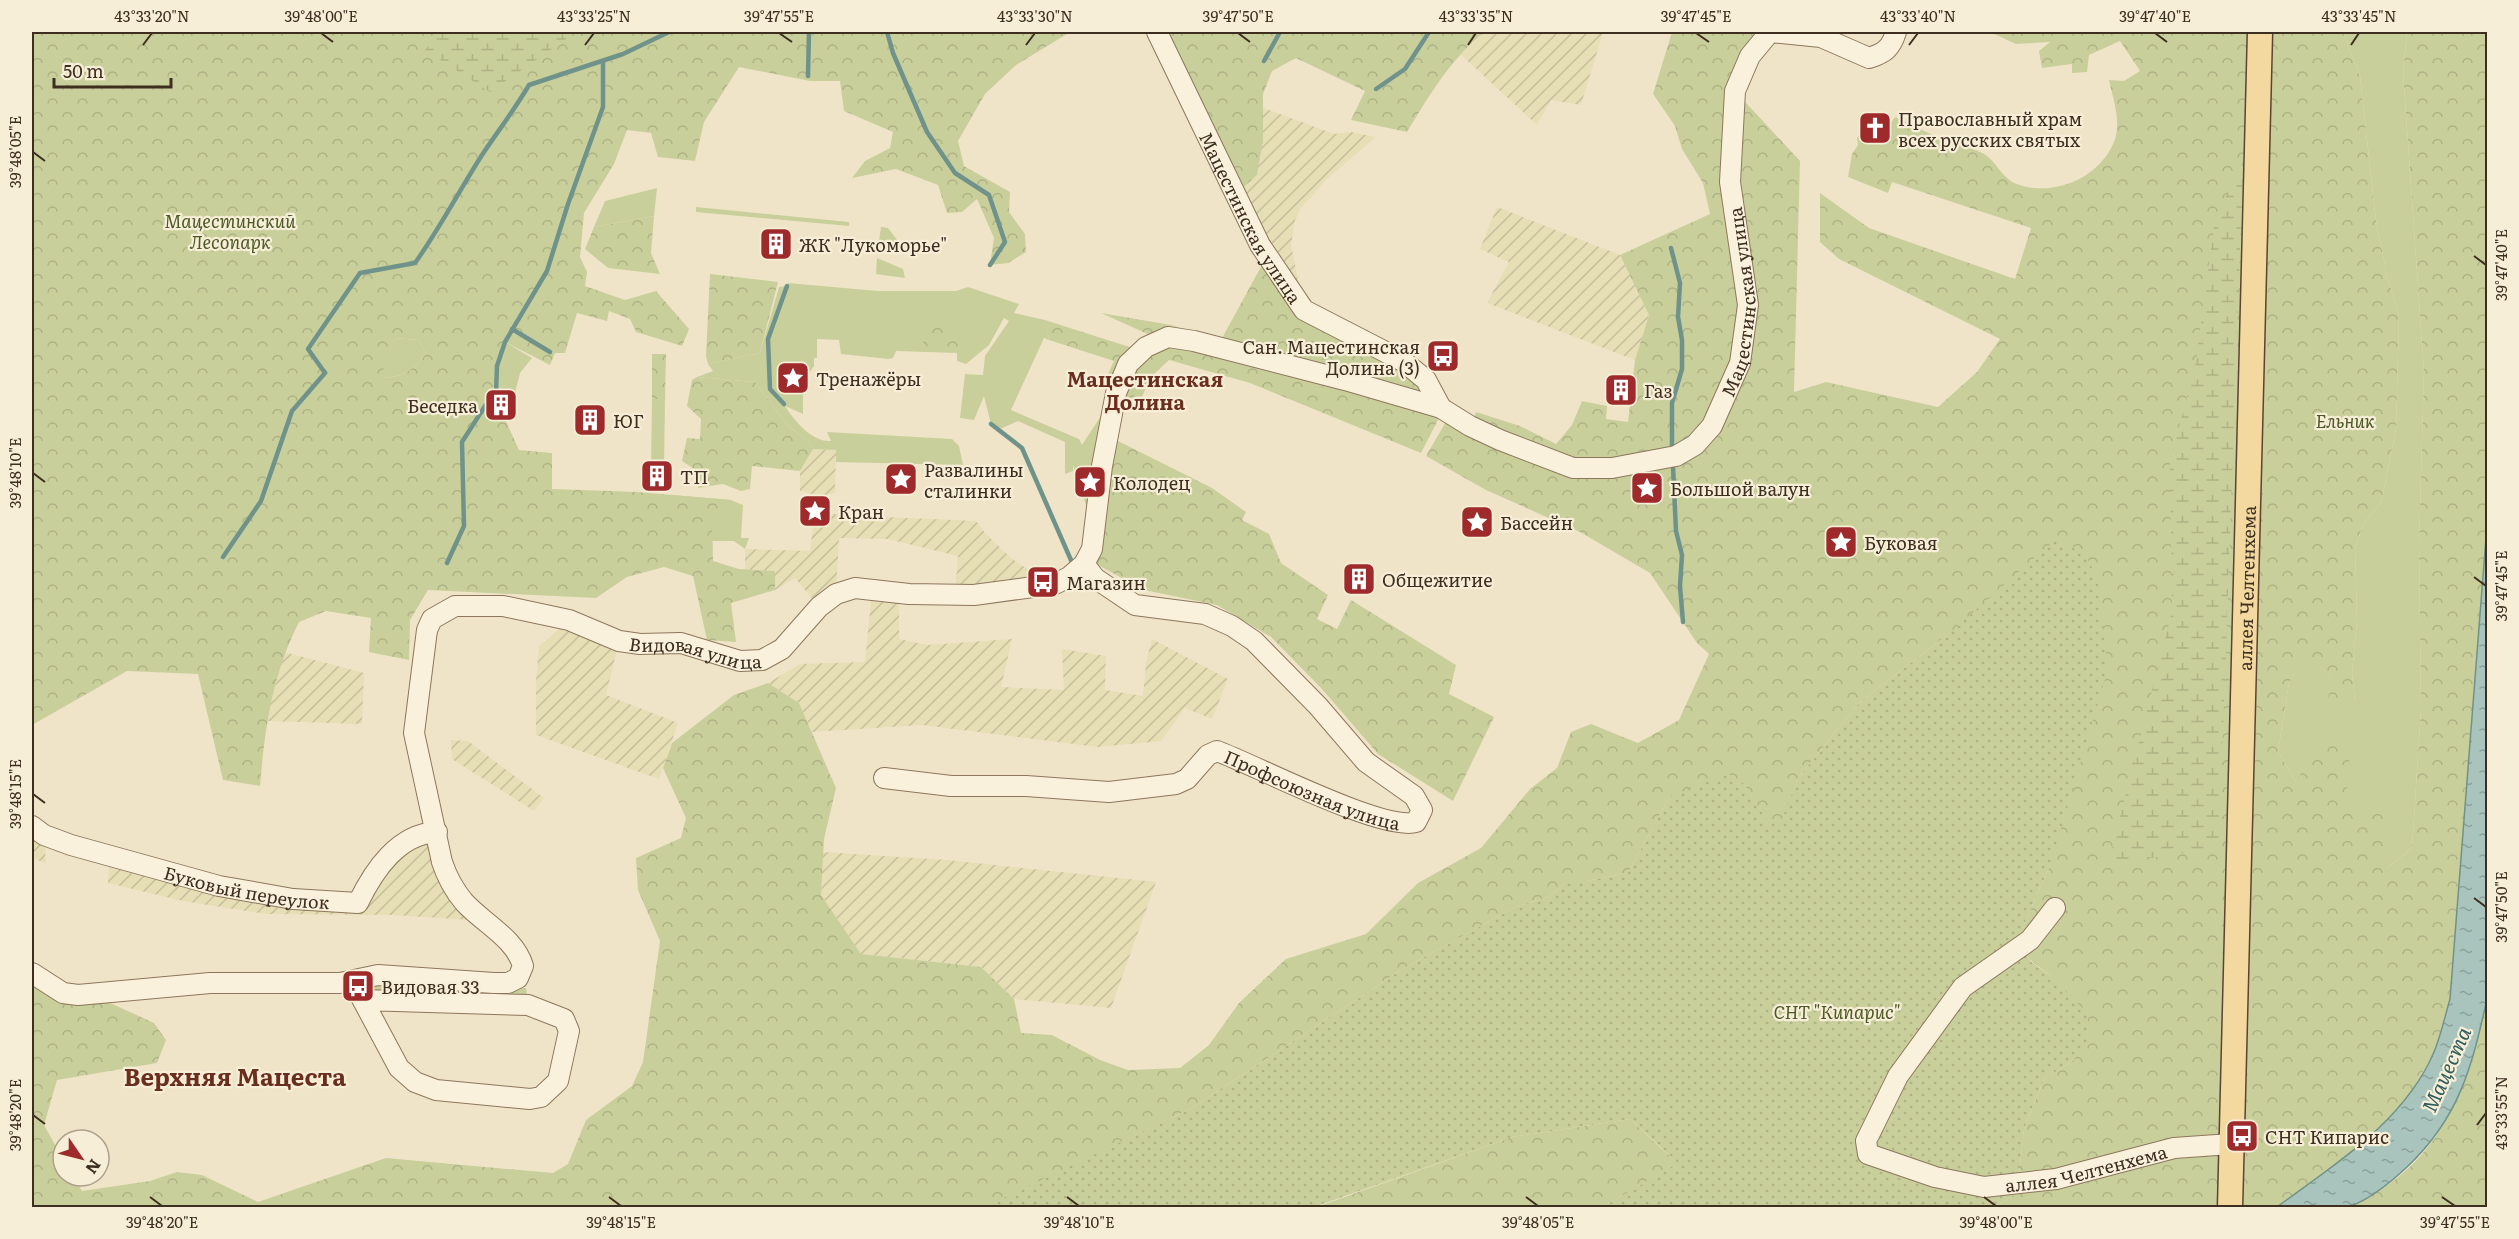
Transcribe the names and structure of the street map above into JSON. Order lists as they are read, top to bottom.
{
  "streets": {
    "main road": ["аллея Челтенхема"],
    "street": [
      "Мацестинская улица",
      "Видовая улица",
      "Профсоюзная улица",
      "Буковый переулок"
    ]
  },
  "crossings": [
    ["Мацестинская улица", "Видовая улица"],
    ["Мацестинская улица", "Профсоюзная улица"],
    ["Видовая улица", "Профсоюзная улица"],
    ["Видовая улица", "Буковый переулок"]
  ],
  "districts": ["Мацестинская Долина", "Верхняя Мацеста"],
  "water": ["Мацеста"],
  "parks": ["Мацестинский Лесопарк", "Ельник", "СНТ \"Кипарис\""],
  "places": {
    "church": ["Православный храм всех русских святых"],
    "building": [
      "ЖК \"Лукоморье\"",
      "Газ",
      "Беседка",
      "ЮГ",
      "ТП",
      "Общежитие"
    ],
    "bus stop": [
      "Сан. Мацестинская Долина (3)",
      "Магазин",
      "Видовая 33",
      "СНТ Кипарис"
    ],
    "place": [
      "Тренажёры",
      "Развалины сталинки",
      "Колодец",
      "Большой валун",
      "Кран",
      "Бассейн",
      "Буковая"
    ]
  },
  "scale_bar": "50 m",
  "north": "bottom right",
  "coordinates": [
    "43°33'20\"N",
    "39°48'00\"E",
    "43°33'25\"N",
    "39°47'55\"E",
    "43°33'30\"N",
    "39°47'50\"E",
    "43°33'35\"N",
    "39°47'45\"E",
    "43°33'40\"N",
    "39°47'40\"E",
    "43°33'45\"N",
    "39°48'05\"E",
    "39°48'10\"E",
    "39°48'15\"E",
    "43°33'55\"N",
    "39°48'20\"E"
  ]
}
